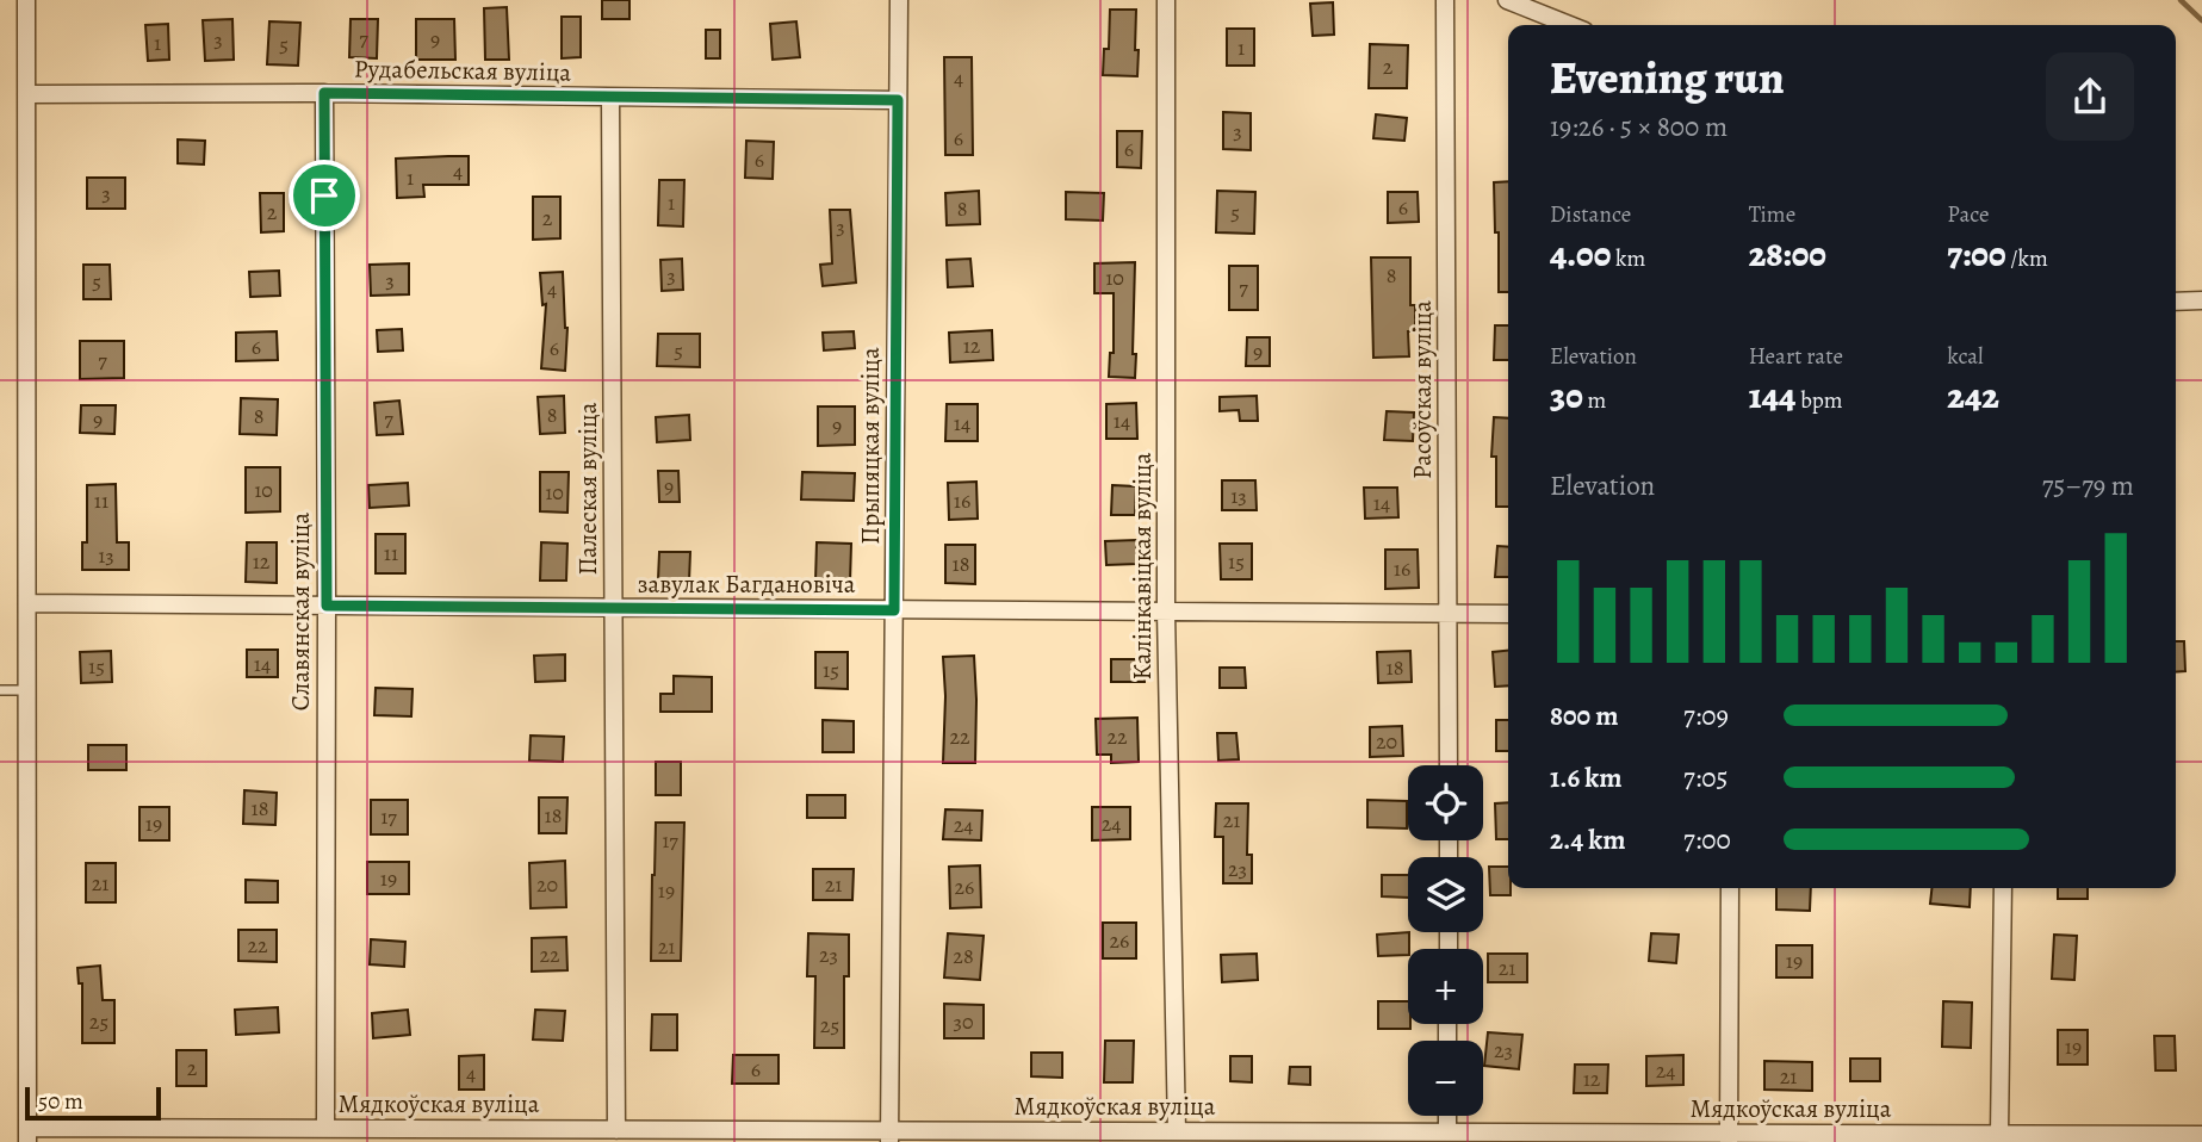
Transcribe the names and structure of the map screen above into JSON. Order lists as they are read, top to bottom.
{
  "streets": {
    "street": [
      "Рудабельская вуліца",
      "Расоўская вуліца",
      "Прыпяцкая вуліца",
      "Палеская вуліца",
      "Калінкавіцкая вуліца",
      "завулак Багдановіча",
      "Славянская вуліца",
      "Мядкоўская вуліца"
    ]
  },
  "crossings": [
    ["Рудабельская вуліца", "Прыпяцкая вуліца"],
    ["Рудабельская вуліца", "Палеская вуліца"],
    ["Рудабельская вуліца", "Славянская вуліца"],
    ["Расоўская вуліца", "завулак Багдановіча"],
    ["Прыпяцкая вуліца", "завулак Багдановіча"],
    ["Прыпяцкая вуліца", "Мядкоўская вуліца"],
    ["Палеская вуліца", "завулак Багдановіча"],
    ["Палеская вуліца", "Мядкоўская вуліца"],
    ["Калінкавіцкая вуліца", "завулак Багдановіча"],
    ["Калінкавіцкая вуліца", "Мядкоўская вуліца"],
    ["завулак Багдановіча", "Славянская вуліца"],
    ["Славянская вуліца", "Мядкоўская вуліца"]
  ],
  "house_numbers": [
    "7",
    "3",
    "9",
    "1",
    "5",
    "1",
    "2",
    "4",
    "3",
    "6",
    "6",
    "6",
    "4",
    "1",
    "3",
    "1",
    "6",
    "8",
    "2",
    "5",
    "2",
    "3",
    "3",
    "8",
    "10",
    "3",
    "5",
    "7",
    "4",
    "12",
    "6",
    "6",
    "5",
    "9",
    "7",
    "8",
    "8",
    "7",
    "9",
    "14",
    "14",
    "9",
    "9",
    "10",
    "10",
    "13",
    "11",
    "16",
    "14",
    "11",
    "13",
    "12",
    "15",
    "18",
    "16",
    "14",
    "15",
    "18",
    "15",
    "22",
    "22",
    "20",
    "18",
    "18",
    "17",
    "21",
    "19",
    "24",
    "24",
    "17",
    "23",
    "19",
    "21",
    "20",
    "21",
    "26",
    "19",
    "26",
    "22",
    "21",
    "22",
    "23",
    "28",
    "19",
    "21",
    "25",
    "30",
    "25",
    "19",
    "23",
    "2",
    "6",
    "24",
    "4",
    "21",
    "12"
  ],
  "scale_bar": "50 m",
  "page": {
    "heading": ["Evening run", "19:26 · 5 × 800 m"],
    "stats": [
      ["Distance", "4.00 km"],
      ["Time", "28:00"],
      ["Pace", "7:00 /km"],
      ["Elevation", "30 m"],
      ["Heart rate", "144 bpm"],
      ["kcal", "242"]
    ],
    "chart": ["Elevation", "75–79 m"],
    "list": [
      {
        "name": "800 m",
        "note": "7:09"
      },
      {
        "name": "1.6 km",
        "note": "7:05"
      },
      {
        "name": "2.4 km",
        "note": "7:00"
      }
    ],
    "map_buttons": ["+", "−"],
    "scale": "50 m"
  }
}
